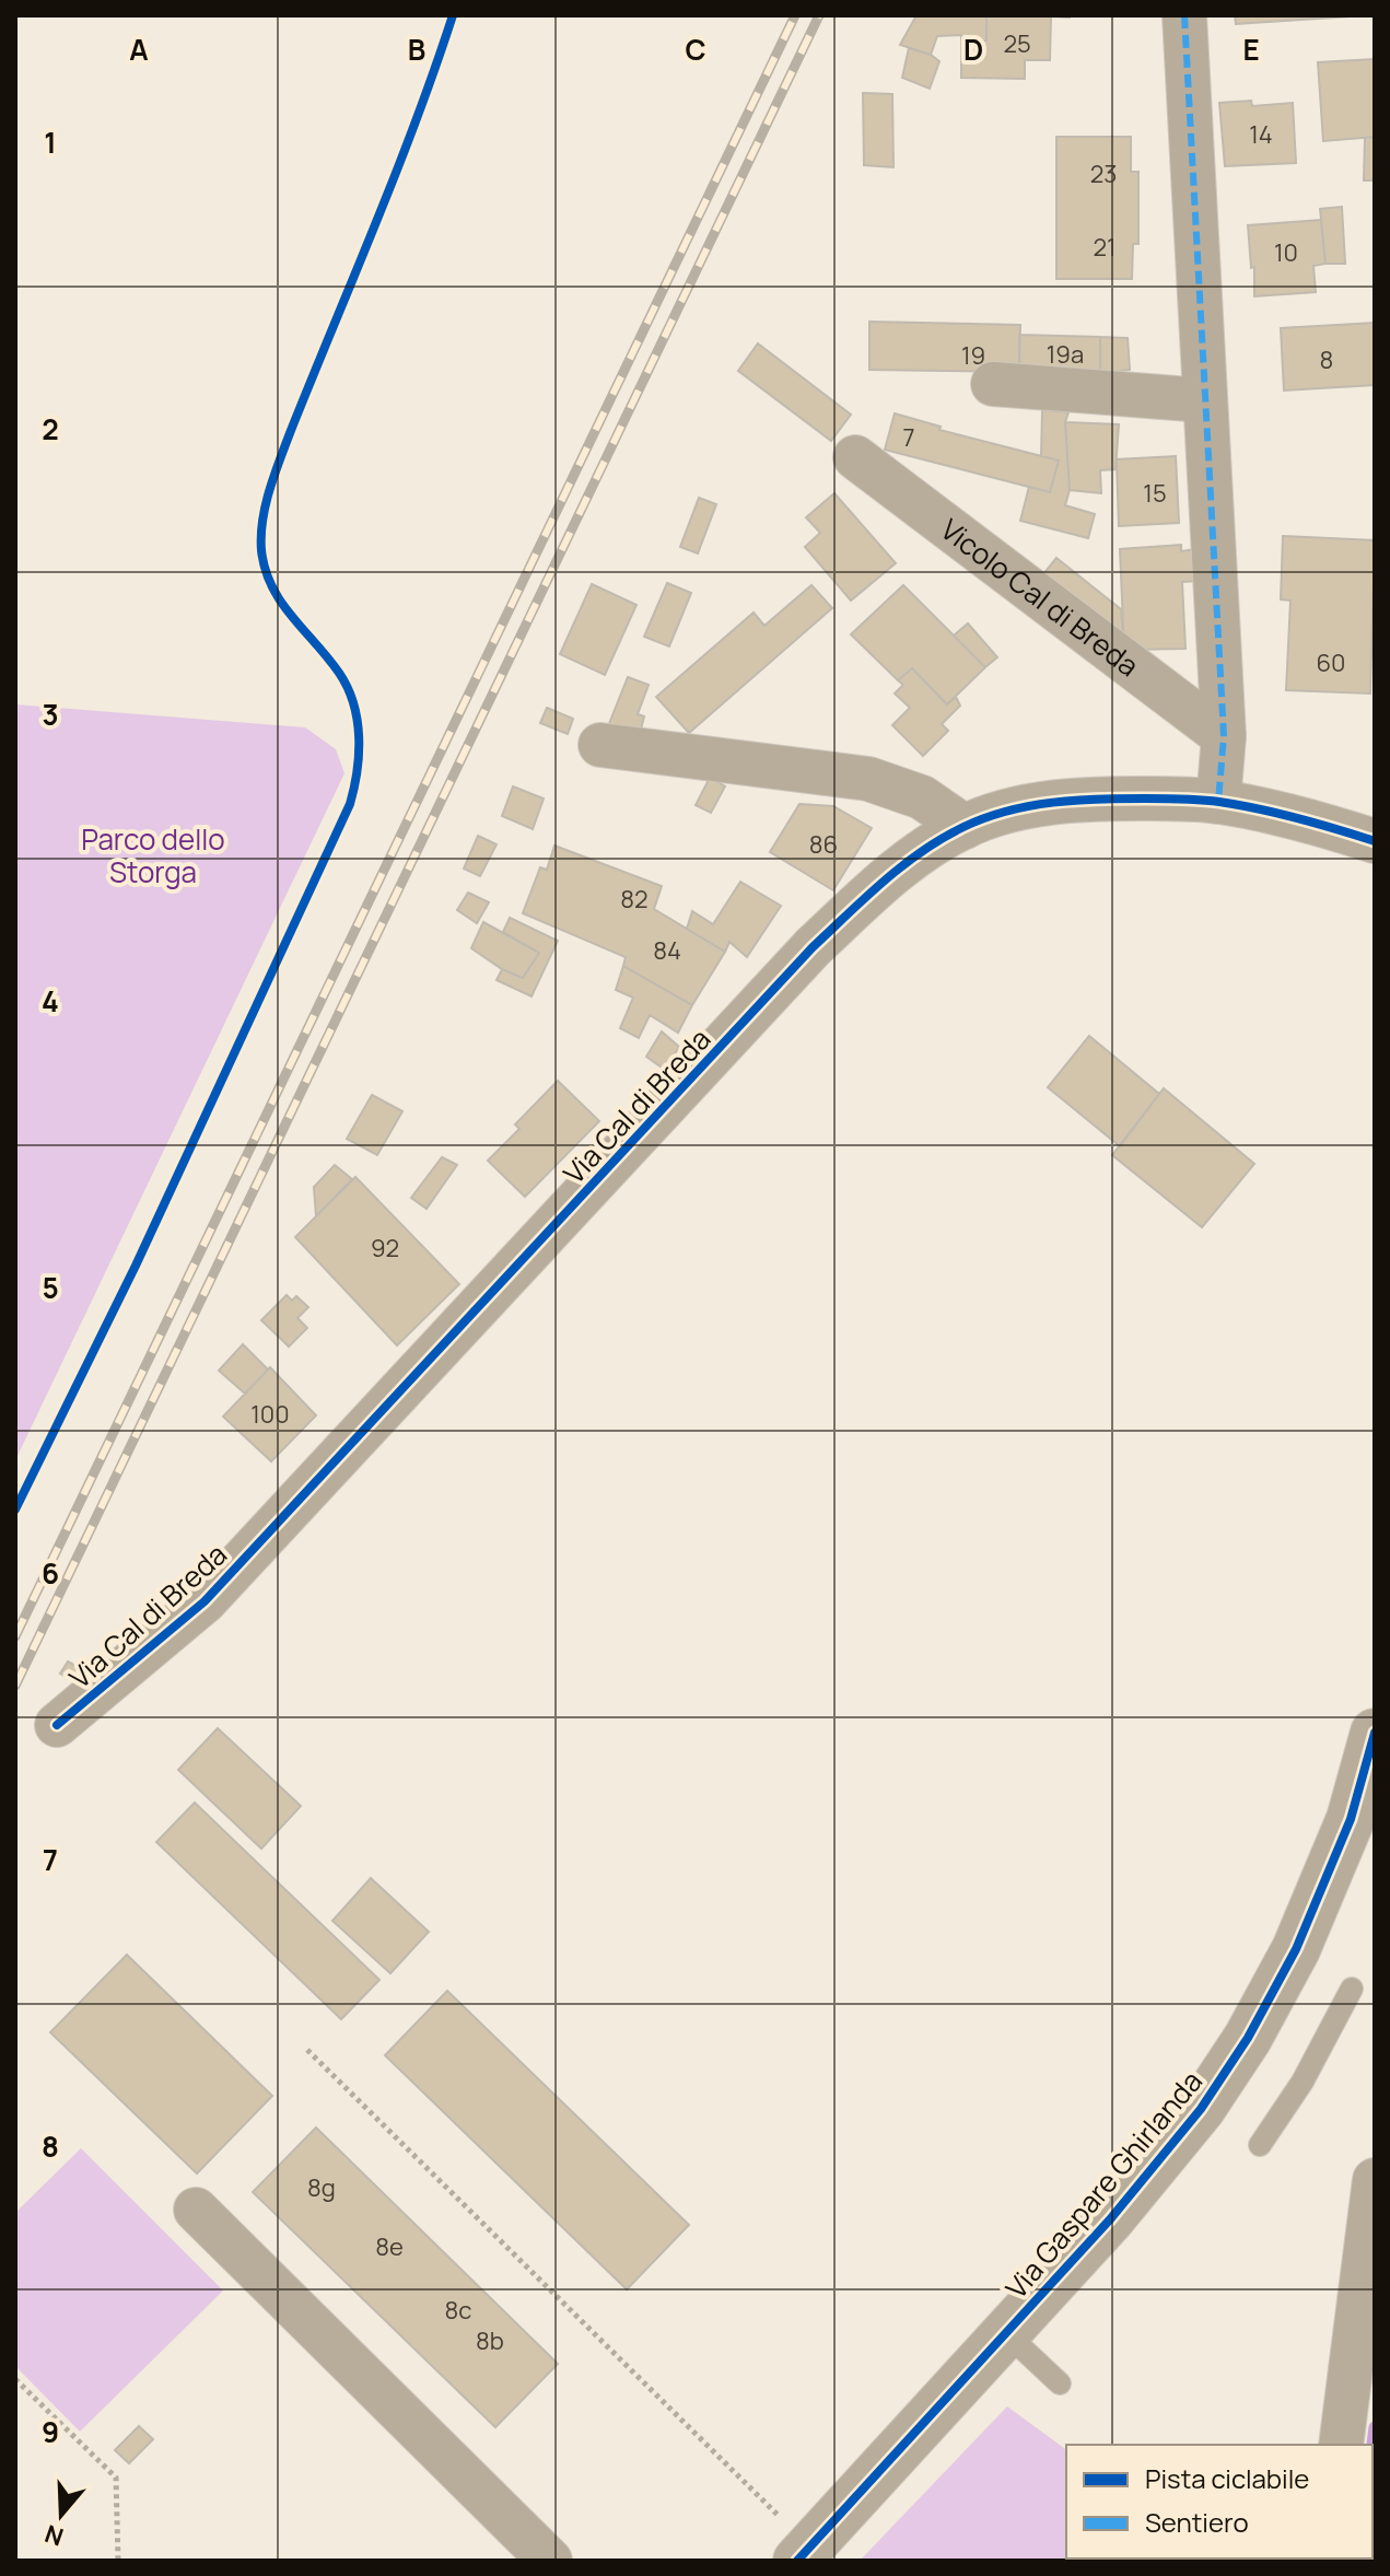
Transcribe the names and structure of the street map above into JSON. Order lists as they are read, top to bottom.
{
  "streets": {
    "street": ["Vicolo Cal di Breda", "Via Cal di Breda", "Via Gaspare Ghirlanda"]
  },
  "parks": ["Parco dello Storga"],
  "house_numbers": [
    "25",
    "14",
    "23",
    "21",
    "10",
    "19a",
    "19",
    "8",
    "7",
    "15",
    "60",
    "86",
    "82",
    "84",
    "92",
    "100",
    "8g",
    "8e",
    "8c",
    "8b"
  ],
  "legend": ["Pista ciclabile", "Sentiero"],
  "north": "bottom",
  "grid": {
    "columns": [
      "A",
      "B",
      "C",
      "D",
      "E"
    ],
    "rows": [
      "1",
      "2",
      "3",
      "4",
      "5",
      "6",
      "7",
      "8",
      "9"
    ]
  }
}
